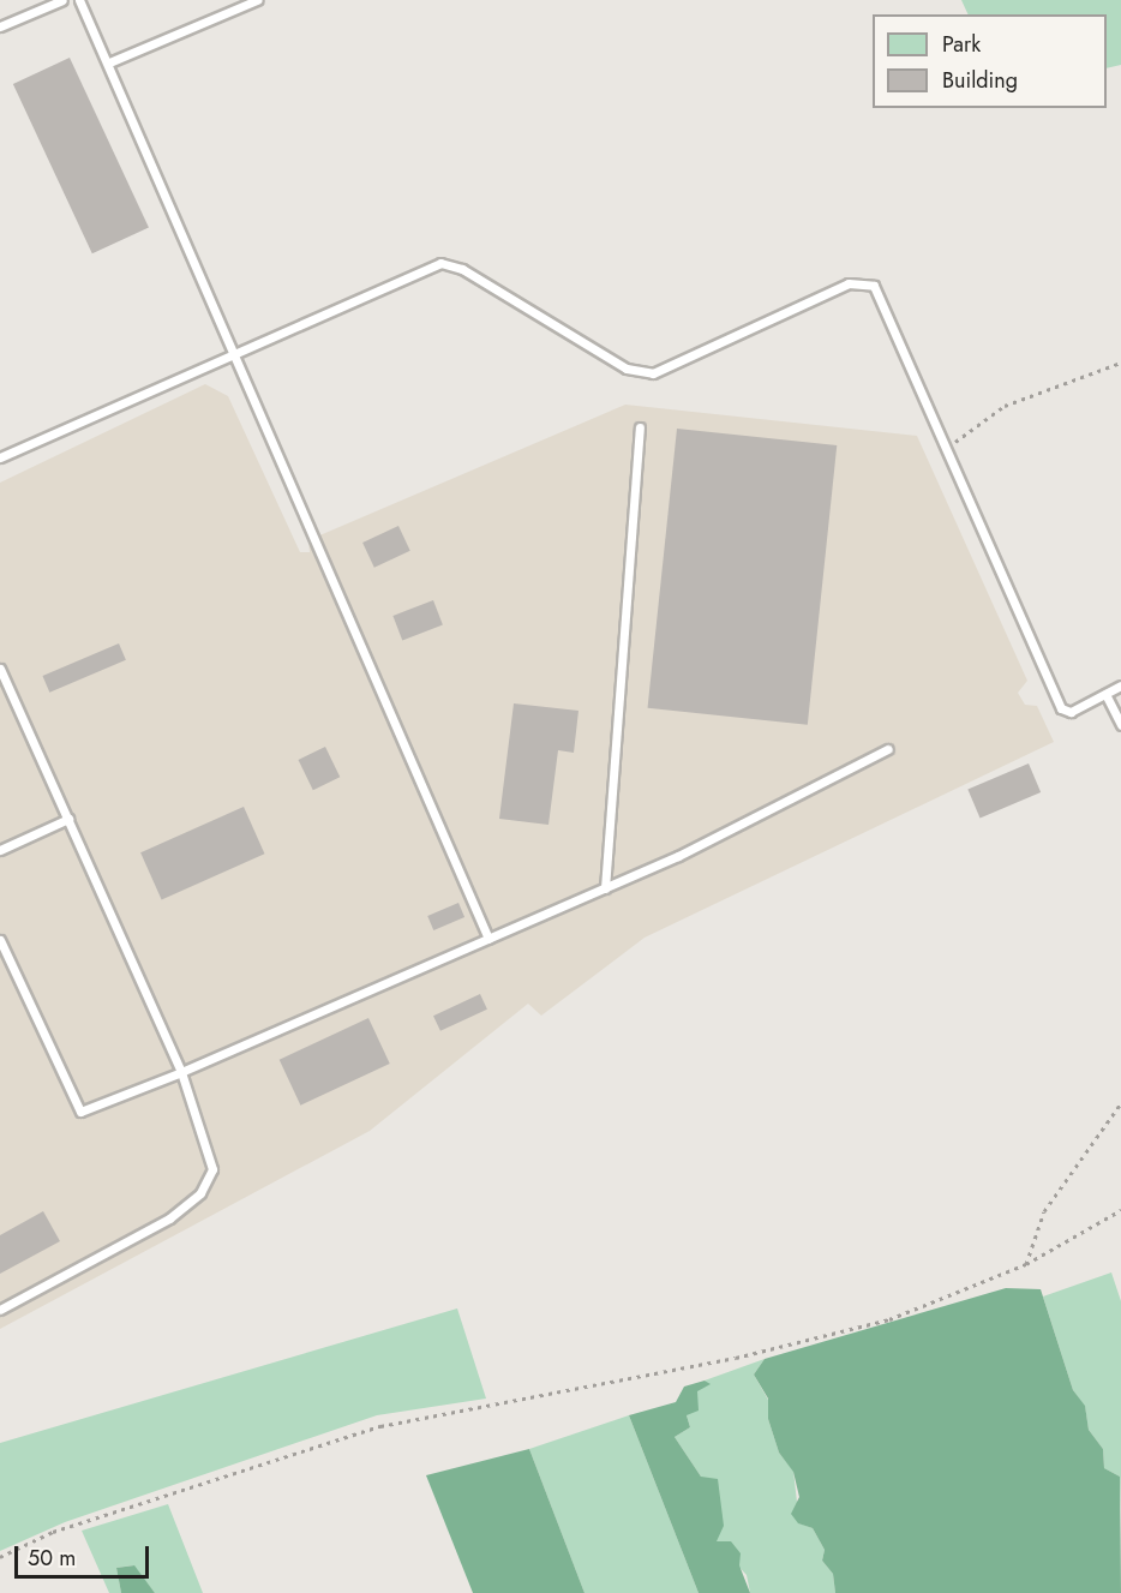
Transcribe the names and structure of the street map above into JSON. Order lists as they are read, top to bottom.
{
  "legend": ["Park", "Building"],
  "scale_bar": "50 m"
}
